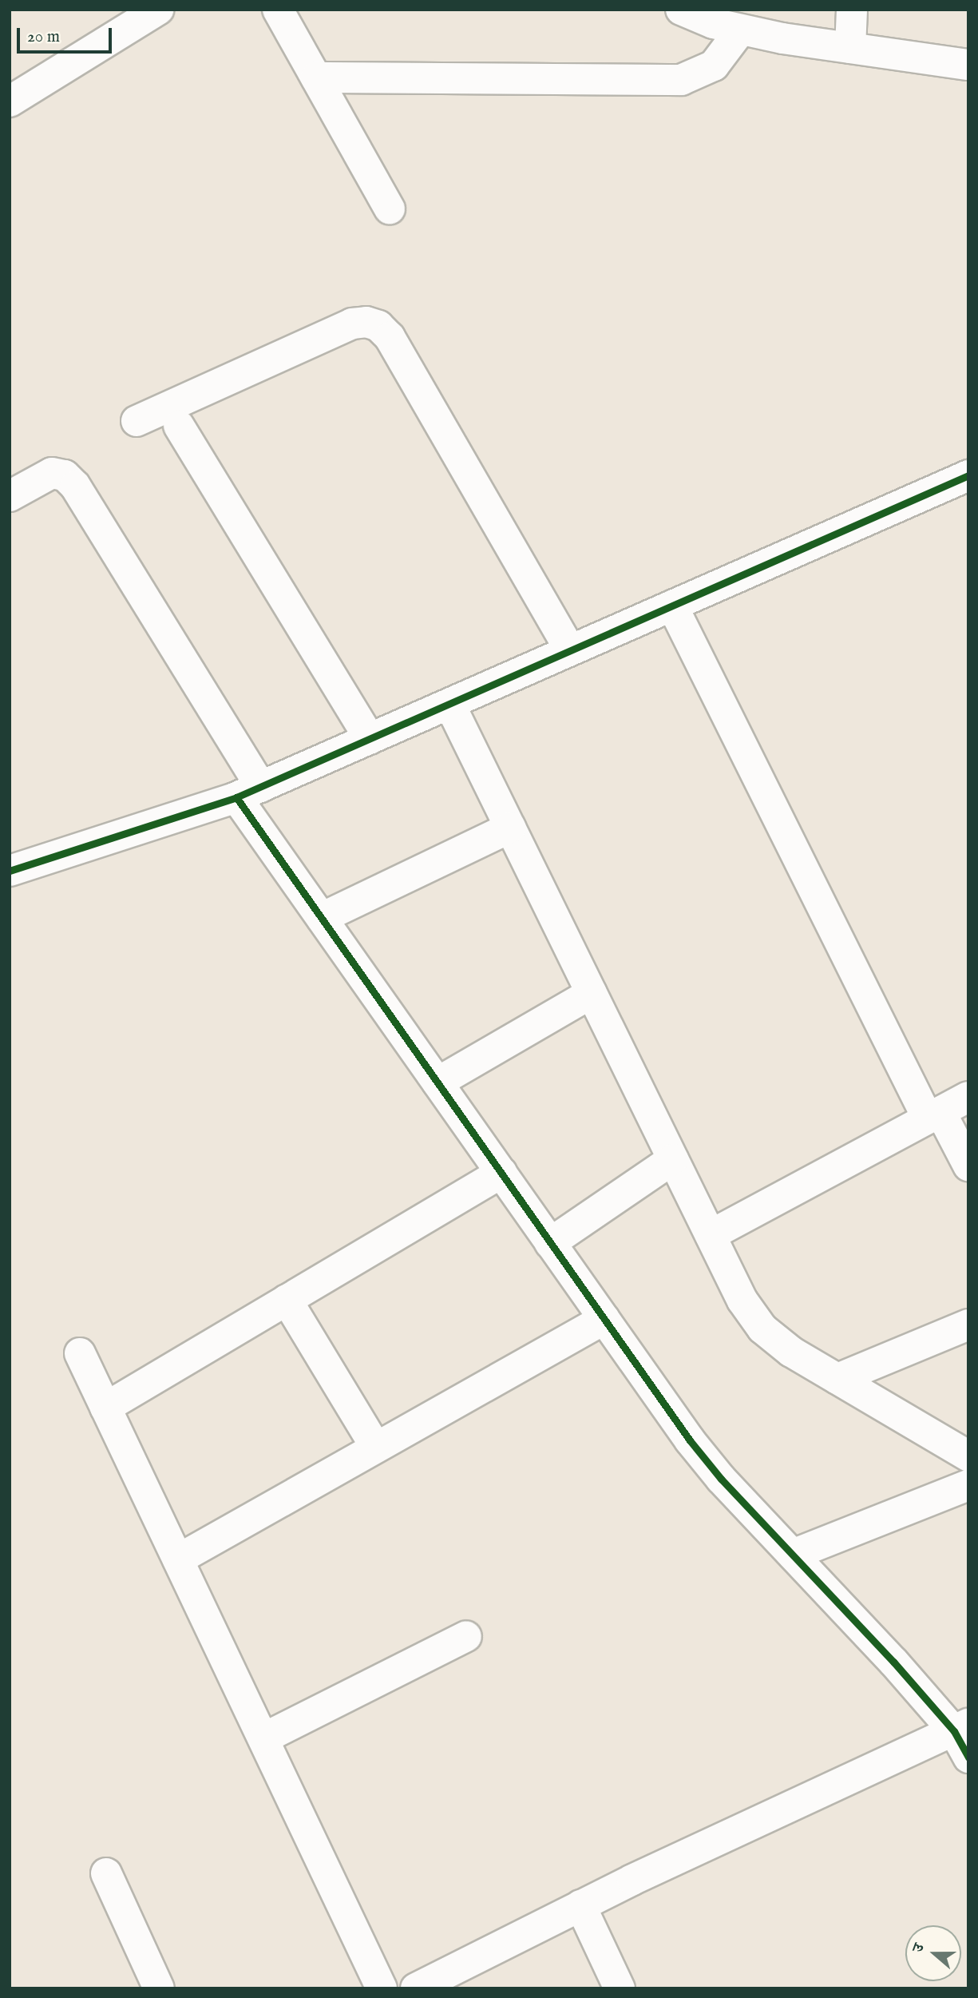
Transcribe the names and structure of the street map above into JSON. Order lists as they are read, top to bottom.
{
  "scale_bar": "20 m",
  "north": "left"
}
